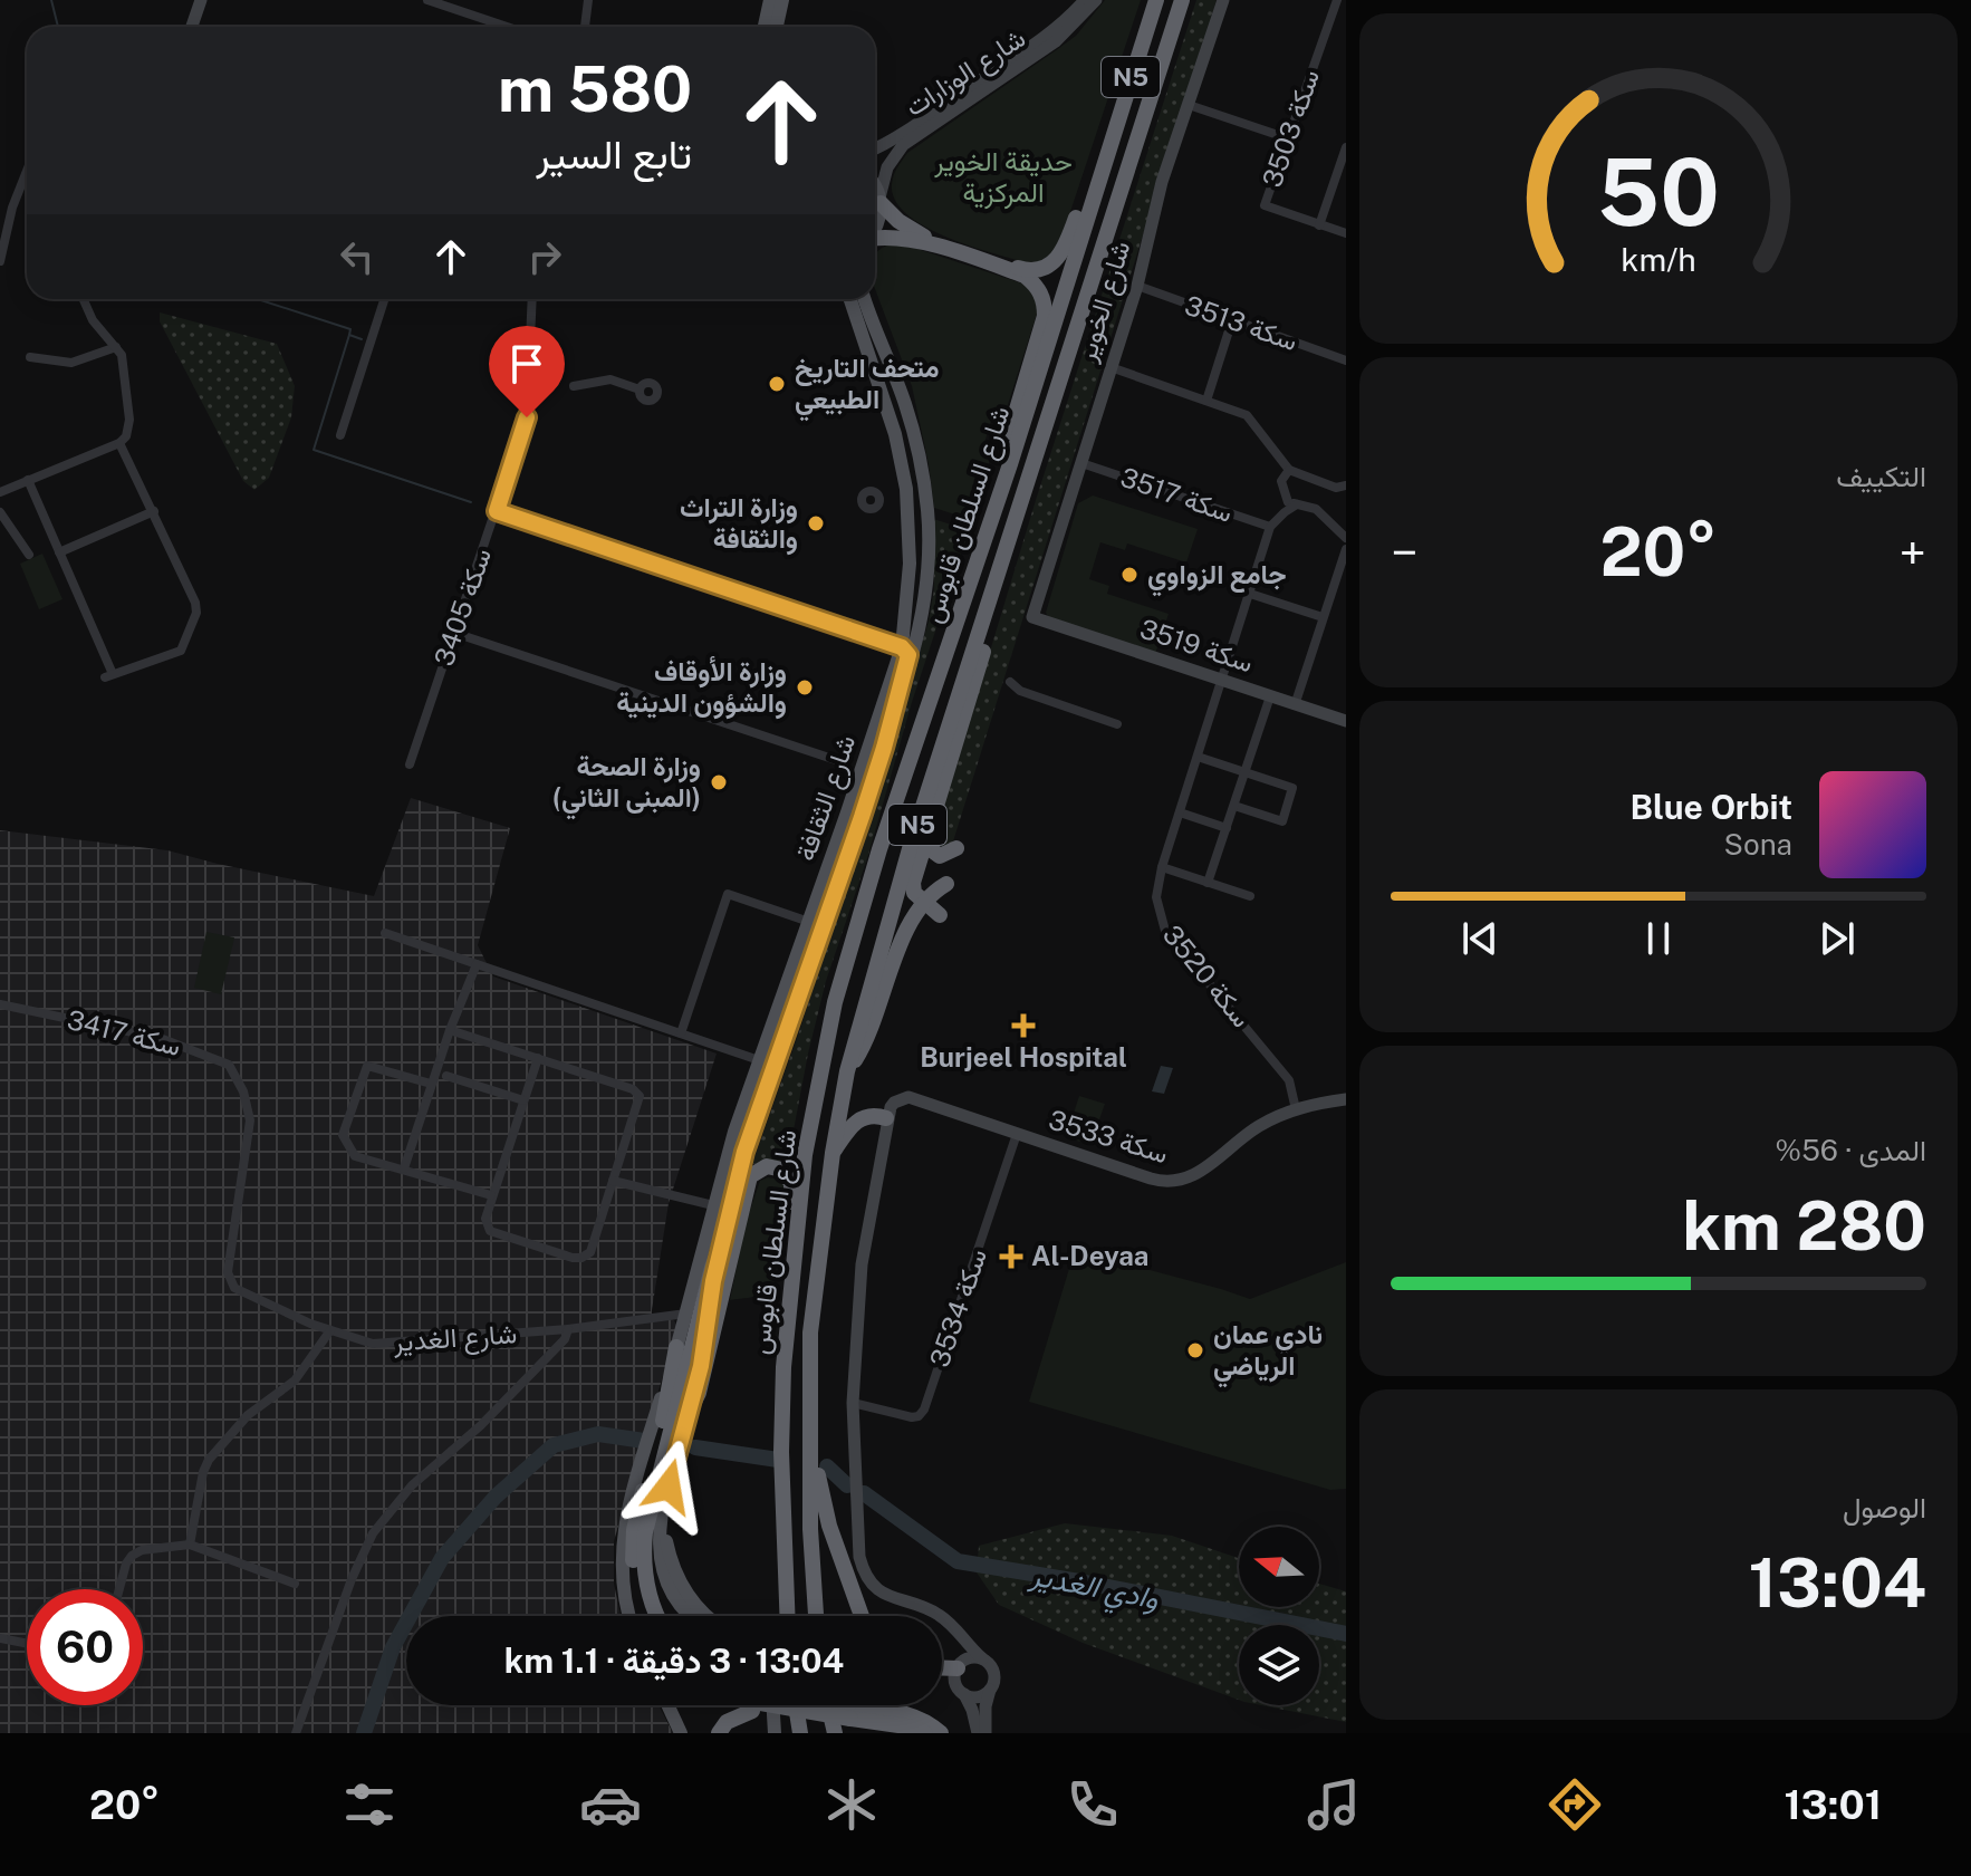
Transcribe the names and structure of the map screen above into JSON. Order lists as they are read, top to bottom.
{
  "streets": {
    "highway": ["N5", "شارع السلطان قابوس"],
    "main road": ["شارع الثقافة"],
    "street": [
      "شارع الوزارات",
      "سكة 3503",
      "شارع الخوير",
      "سكة 3513",
      "سكة 3517",
      "سكة 3405",
      "سكة 3519",
      "سكة 3520",
      "سكة 3417",
      "سكة 3533",
      "سكة 3534",
      "شارع الغدير"
    ]
  },
  "crossings": [
    ["شارع الخوير", "سكة 3513"],
    ["شارع الخوير", "سكة 3517"],
    ["شارع الخوير", "سكة 3519"],
    ["سكة 3519", "سكة 3520"],
    ["شارع الثقافة", "شارع الغدير"],
    ["سكة 3520", "سكة 3533"],
    ["سكة 3417", "شارع الغدير"],
    ["سكة 3533", "سكة 3534"]
  ],
  "water": ["وادي الغدير"],
  "parks": ["حديقة الخوير المركزية"],
  "places": {
    "other": [
      "متحف التاريخ الطبيعي",
      "وزارة التراث والثقافة",
      "جامع الزواوي",
      "وزارة الأوقاف والشؤون الدينية",
      "وزارة الصحة (المبنى الثاني)",
      "نادي عمان الرياضي"
    ],
    "health": ["Burjeel Hospital", "Al-Deyaa"]
  },
  "north": "left",
  "page": {
    "turn": ["580 m", "تابع السير"],
    "tile": [
      "التكييف",
      ["المدى · 56%", "280 km"],
      ["الوصول", "13:04"]
    ],
    "heat": ["−", "20°", "+"],
    "song": ["Blue Orbit", "Sona"],
    "limit": "60",
    "trip": "13:04 · 3 دقيقة · 1.1 km",
    "tabs": ["13:01", "20°"],
    "gauge": ["50", "km/h"]
  }
}
